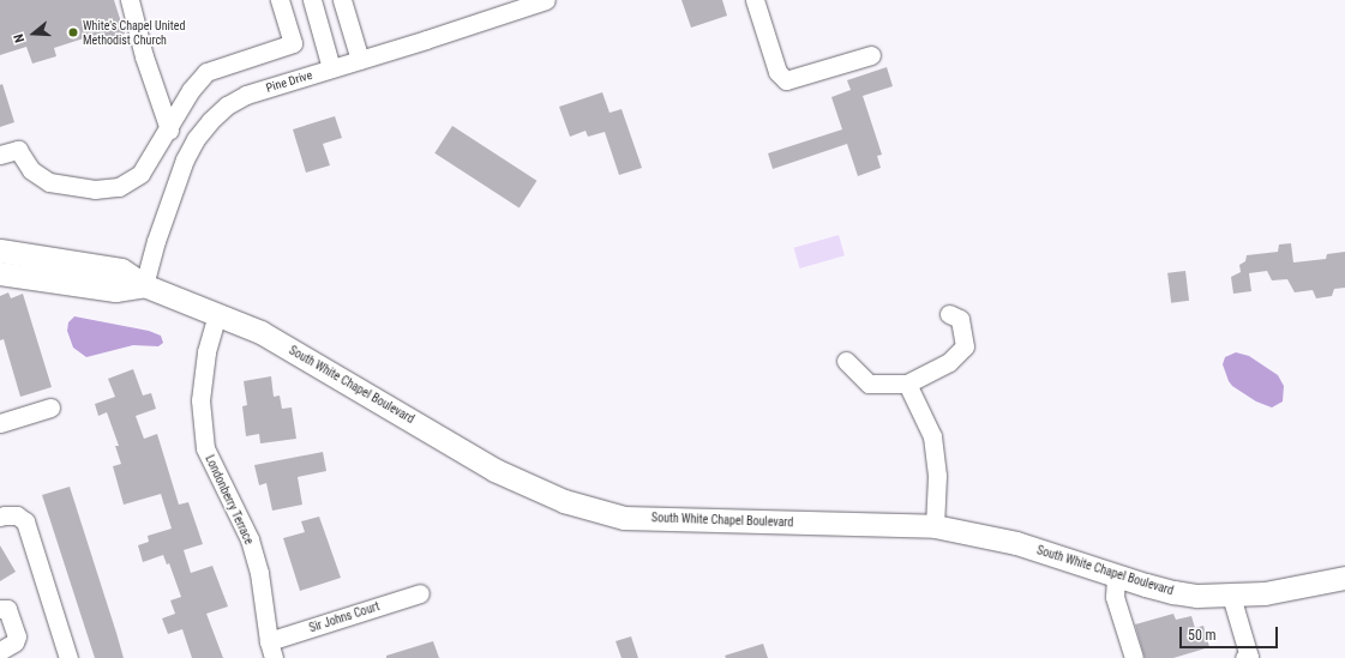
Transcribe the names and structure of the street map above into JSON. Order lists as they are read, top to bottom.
{
  "streets": {
    "main road": ["South White Chapel Boulevard"],
    "street": ["Pine Drive", "Londonberry Terrace", "Sir Johns Court"]
  },
  "crossings": [
    ["Pine Drive", "South White Chapel Boulevard"],
    ["South White Chapel Boulevard", "Londonberry Terrace"],
    ["Londonberry Terrace", "Sir Johns Court"]
  ],
  "places": ["White's Chapel United Methodist Church"],
  "scale_bar": "50 m",
  "north": "left"
}
